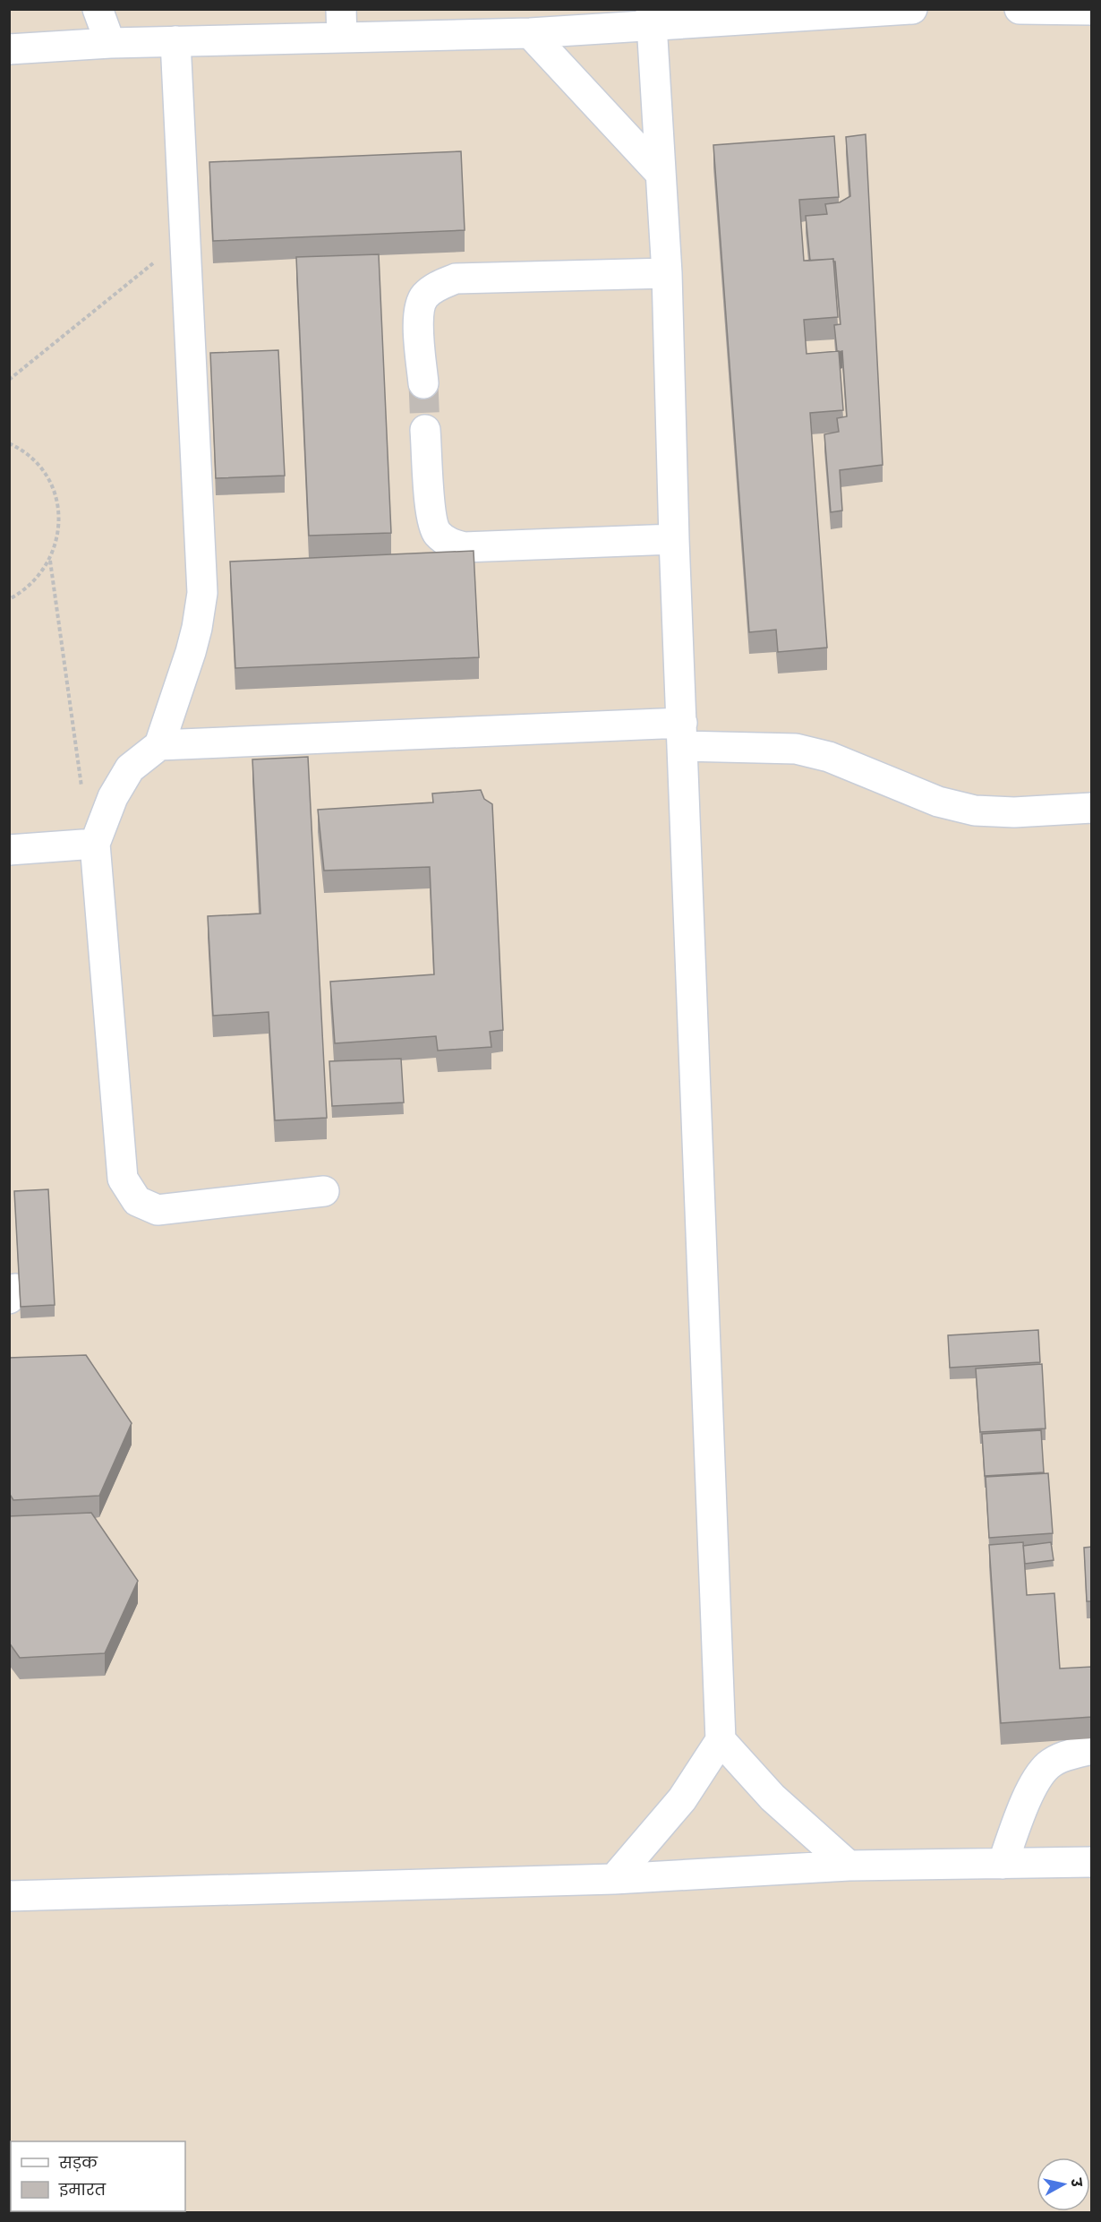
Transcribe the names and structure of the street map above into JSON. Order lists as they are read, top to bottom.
{
  "legend": ["सड़क", "इमारत"],
  "north": "right"
}
